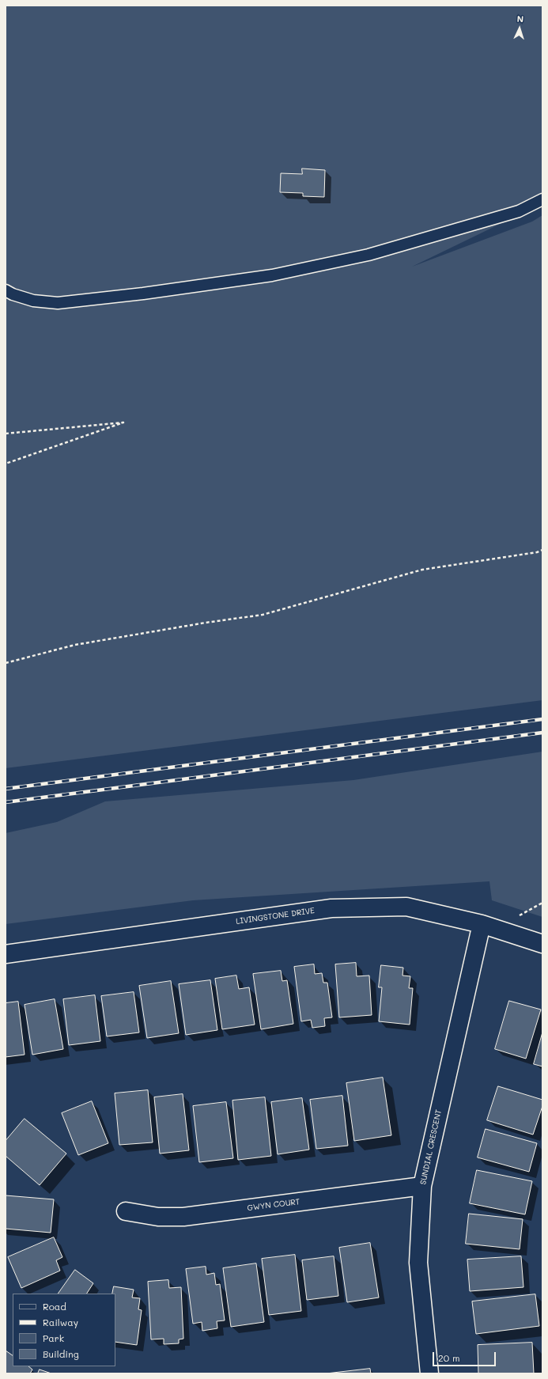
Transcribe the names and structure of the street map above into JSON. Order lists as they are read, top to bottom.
{
  "streets": {
    "street": ["LIVINGSTONE DRIVE", "SUNDIAL CRESCENT", "GWYN COURT"]
  },
  "crossings": [
    ["LIVINGSTONE DRIVE", "SUNDIAL CRESCENT"],
    ["SUNDIAL CRESCENT", "GWYN COURT"]
  ],
  "legend": [
    "Road",
    "Railway",
    "Park",
    "Building"
  ],
  "scale_bar": "20 m",
  "north": "top"
}
